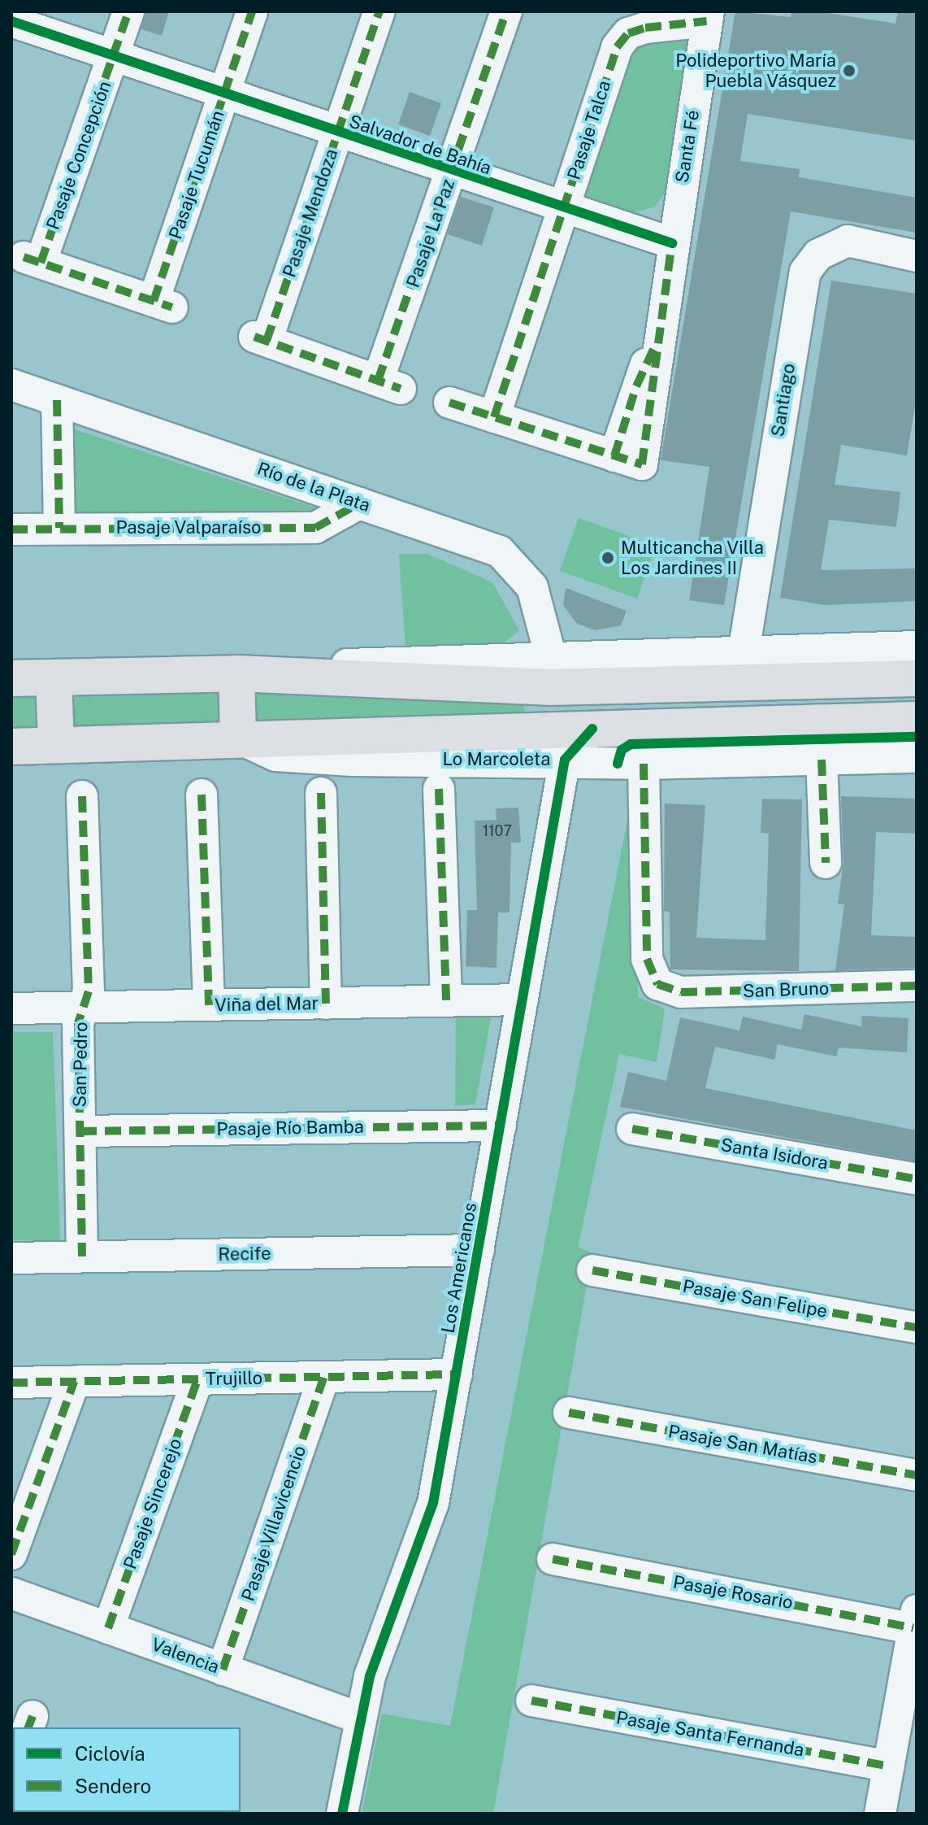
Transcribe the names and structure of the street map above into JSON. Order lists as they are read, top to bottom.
{
  "streets": {
    "main road": ["Lo Marcoleta"],
    "street": [
      "Pasaje Talca",
      "Salvador de Bahía",
      "Santa Fé",
      "Pasaje Concepción",
      "Pasaje Tucumán",
      "Pasaje Mendoza",
      "Pasaje La Paz",
      "Santiago",
      "Río de la Plata",
      "Pasaje Valparaíso",
      "San Bruno",
      "Viña del Mar",
      "San Pedro",
      "Pasaje Río Bamba",
      "Santa Isidora",
      "Recife",
      "Los Americanos",
      "Pasaje San Felipe",
      "Trujillo",
      "Pasaje San Matías",
      "Pasaje Sincerejo",
      "Pasaje Villavicencio",
      "Pasaje Rosario",
      "Valencia",
      "Pasaje Santa Fernanda"
    ]
  },
  "crossings": [
    ["Pasaje Talca", "Salvador de Bahía"],
    ["Pasaje Talca", "Santa Fé"],
    ["Salvador de Bahía", "Santa Fé"],
    ["Salvador de Bahía", "Pasaje Concepción"],
    ["Salvador de Bahía", "Pasaje Tucumán"],
    ["Salvador de Bahía", "Pasaje Mendoza"],
    ["Salvador de Bahía", "Pasaje La Paz"],
    ["Pasaje Concepción", "Pasaje Tucumán"],
    ["Pasaje Mendoza", "Pasaje La Paz"],
    ["Río de la Plata", "Pasaje Valparaíso"],
    ["Lo Marcoleta", "San Bruno"],
    ["Lo Marcoleta", "Los Americanos"],
    ["Viña del Mar", "San Pedro"],
    ["Viña del Mar", "Los Americanos"],
    ["San Pedro", "Pasaje Río Bamba"],
    ["San Pedro", "Recife"],
    ["Pasaje Río Bamba", "Los Americanos"],
    ["Recife", "Los Americanos"],
    ["Los Americanos", "Trujillo"],
    ["Los Americanos", "Valencia"],
    ["Trujillo", "Pasaje Sincerejo"],
    ["Trujillo", "Pasaje Villavicencio"],
    ["Pasaje Sincerejo", "Valencia"],
    ["Pasaje Villavicencio", "Valencia"]
  ],
  "places": ["Polideportivo María Puebla Vásquez", "Multicancha Villa Los Jardines II"],
  "house_numbers": ["1107"],
  "legend": ["Ciclovía", "Sendero"]
}
